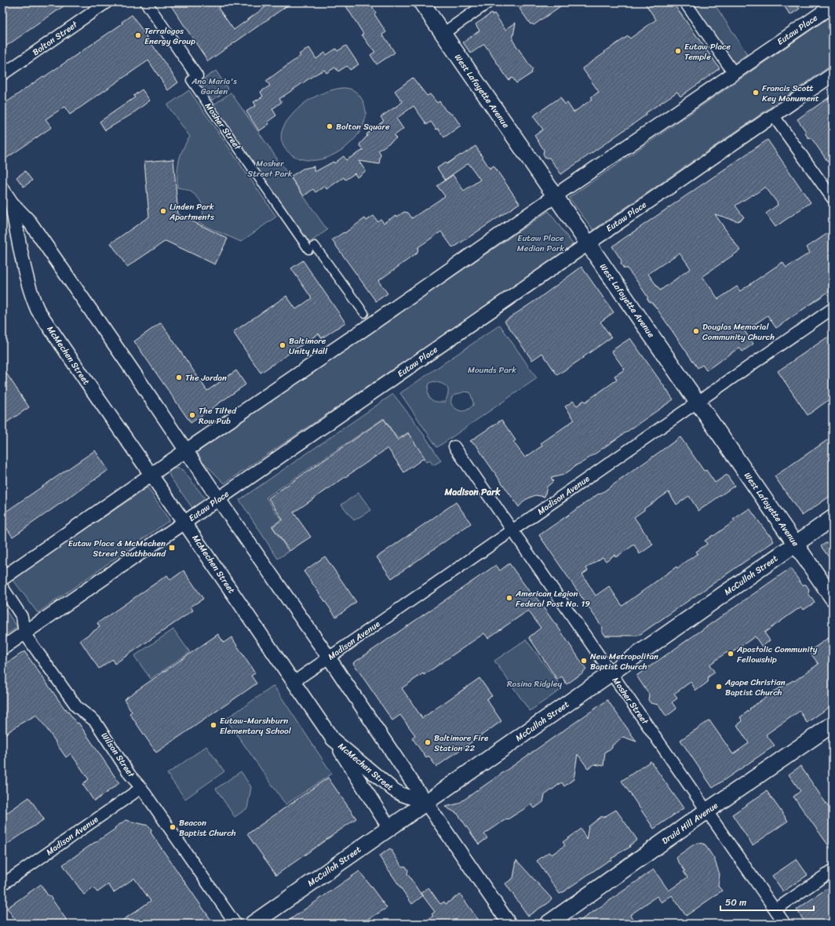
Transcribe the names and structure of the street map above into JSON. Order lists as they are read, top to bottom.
{
  "streets": {
    "main road": ["West Lafayette Avenue", "McCulloh Street", "Druid Hill Avenue"],
    "street": [
      "Eutaw Place",
      "Bolton Street",
      "Mosher Street",
      "McMechen Street",
      "Madison Avenue",
      "Wilson Street"
    ]
  },
  "crossings": [
    ["Eutaw Place", "West Lafayette Avenue"],
    ["Eutaw Place", "McMechen Street"],
    ["Eutaw Place", "Wilson Street"],
    ["West Lafayette Avenue", "Madison Avenue"],
    ["West Lafayette Avenue", "McCulloh Street"],
    ["Mosher Street", "Madison Avenue"],
    ["Mosher Street", "McCulloh Street"],
    ["Mosher Street", "Druid Hill Avenue"],
    ["McMechen Street", "Madison Avenue"],
    ["McMechen Street", "McCulloh Street"],
    ["Madison Avenue", "Wilson Street"]
  ],
  "districts": ["Madison Park"],
  "parks": [
    "Ana Maria's Garden",
    "Mosher Street Park",
    "Eutaw Place Median Park",
    "Mounds Park",
    "Rosina Ridgley"
  ],
  "places": {
    "other": [
      "Terralogos Energy Group",
      "Eutaw Place Temple",
      "Francis Scott Key Monument",
      "Bolton Square",
      "Linden Park Apartments",
      "Douglas Memorial Community Church",
      "Baltimore Unity Hall",
      "The Jordan",
      "The Tilted Row Pub",
      "American Legion Federal Post No. 19",
      "Apostolic Community Fellowship",
      "New Metropolitan Baptist Church",
      "Agape Christian Baptist Church",
      "Eutaw-Marshburn Elementary School",
      "Baltimore Fire Station 22",
      "Beacon Baptist Church"
    ],
    "transit": ["Eutaw Place & McMechen Street Southbound"]
  },
  "scale_bar": "50 m"
}
